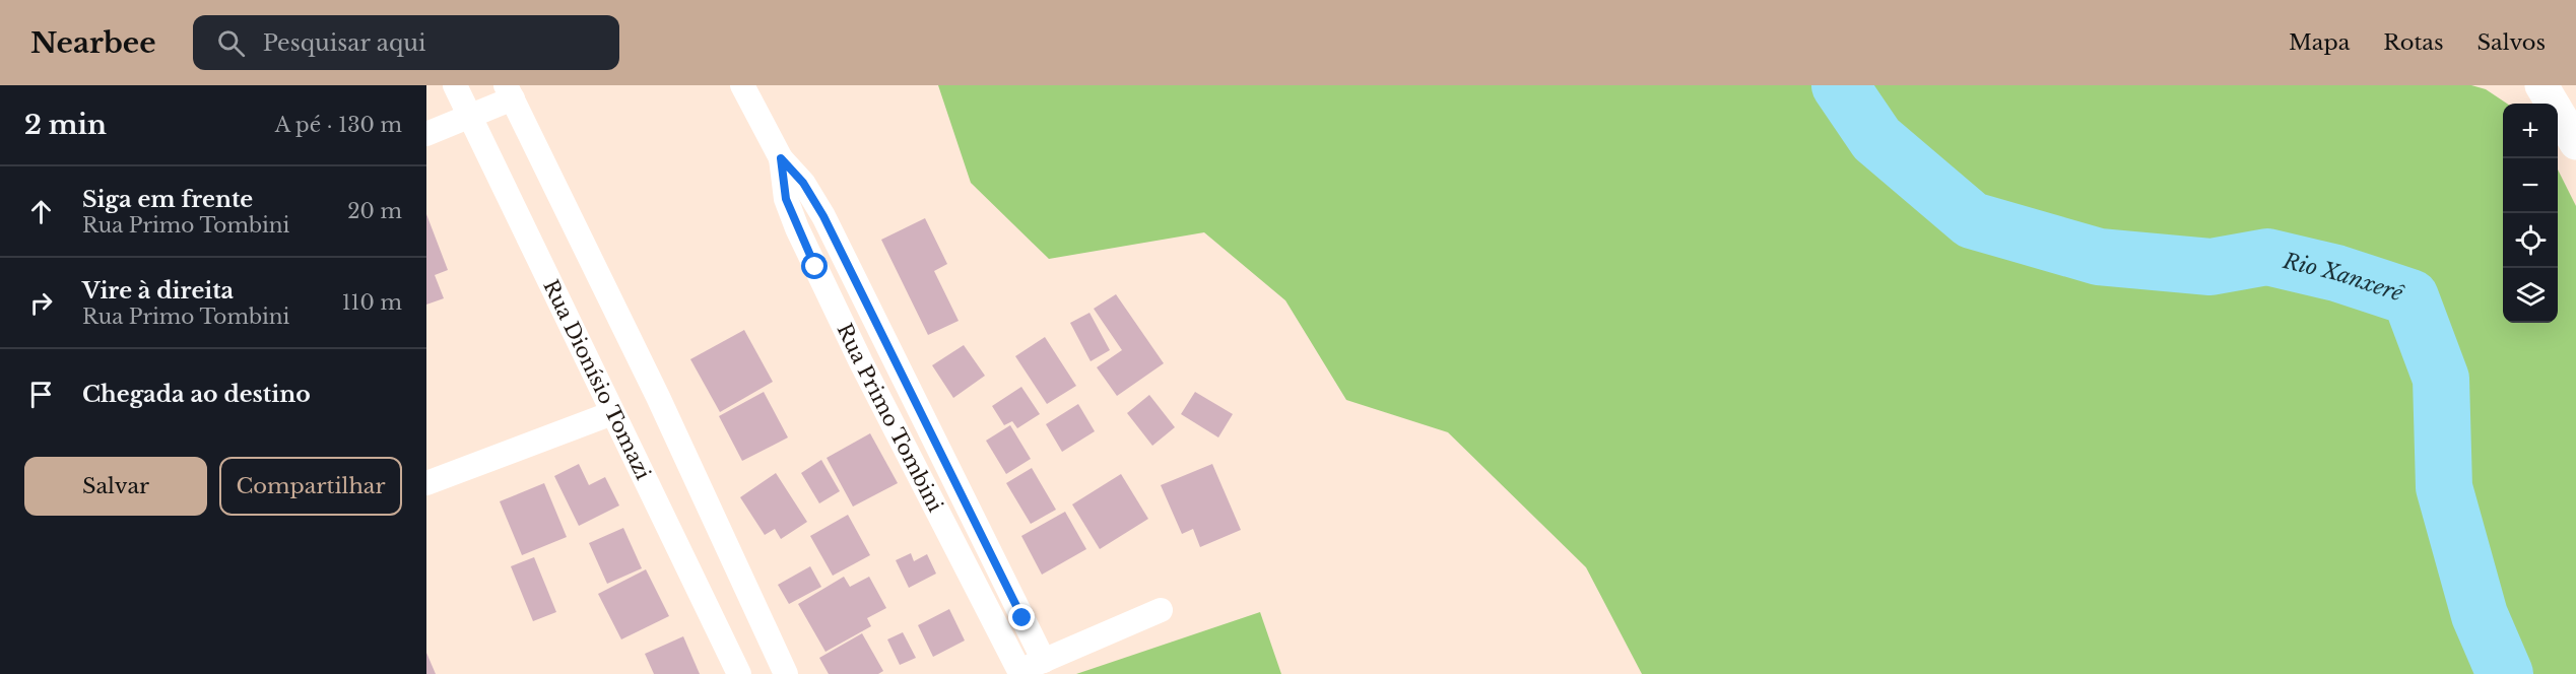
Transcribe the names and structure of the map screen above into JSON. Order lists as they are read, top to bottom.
{
  "streets": {
    "street": ["Rua Dionísio Tomazi", "Rua Primo Tombini"]
  },
  "water": ["Rio Xanxerê"],
  "page": {
    "header": "Nearbee",
    "search": "Pesquisar aqui",
    "nav": ["Mapa", "Rotas", "Salvos"],
    "heading": ["2 min", "A pé · 130 m"],
    "map_buttons": ["+", "−"],
    "list": [
      ["Siga em frente", "Rua Primo Tombini", "20 m"],
      ["Vire à direita", "Rua Primo Tombini", "110 m"],
      "Chegada ao destino"
    ],
    "buttons": ["Salvar", "Compartilhar"]
  }
}
